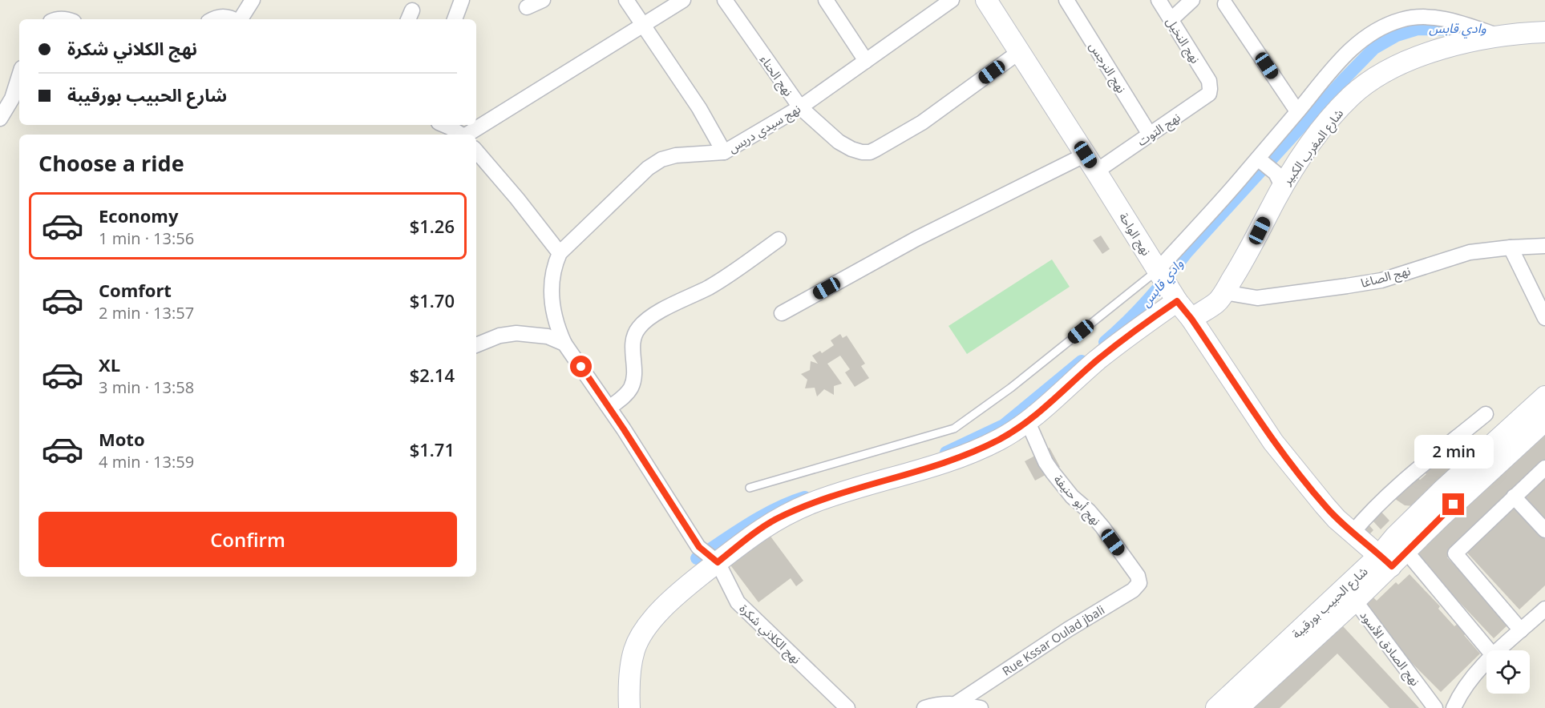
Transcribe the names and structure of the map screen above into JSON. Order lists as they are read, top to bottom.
{
  "streets": {
    "street": [
      "نهج النخيل",
      "نهج النرجس",
      "نهج الحناء",
      "نهج سيدي دريس",
      "نهج التوت",
      "شارع المغرب الكبير",
      "نهج الواحة",
      "نهج الصاغا",
      "نهج أبو حنيفة",
      "شارع الحبيب بورقيبة",
      "نهج الكلاني شكرة",
      "Rue Kssar Oulad jbali",
      "نهج الصادق الأسود"
    ]
  },
  "crossings": [
    ["نهج النخيل", "نهج التوت"],
    ["نهج النرجس", "نهج التوت"],
    ["نهج الحناء", "نهج سيدي دريس"],
    ["نهج الحناء", "نهج الواحة"],
    ["نهج سيدي دريس", "نهج الكلاني شكرة"],
    ["نهج التوت", "نهج الواحة"],
    ["شارع المغرب الكبير", "نهج الواحة"],
    ["شارع المغرب الكبير", "نهج الصاغا"],
    ["نهج الواحة", "شارع الحبيب بورقيبة"],
    ["نهج أبو حنيفة", "Rue Kssar Oulad jbali"],
    ["شارع الحبيب بورقيبة", "نهج الصادق الأسود"]
  ],
  "water": ["وادي قابس"],
  "page": {
    "banner": ["نهج الكلاني شكرة", "شارع الحبيب بورقيبة"],
    "heading": "Choose a ride",
    "list": [
      {
        "name": "Economy",
        "note": "1 min · 13:56",
        "value": "$1.26"
      },
      {
        "name": "Comfort",
        "note": "2 min · 13:57",
        "value": "$1.70"
      },
      {
        "name": "XL",
        "note": "3 min · 13:58",
        "value": "$2.14"
      },
      {
        "name": "Moto",
        "note": "4 min · 13:59",
        "value": "$1.71"
      }
    ],
    "bubble": "2 min",
    "buttons": "Confirm"
  }
}
